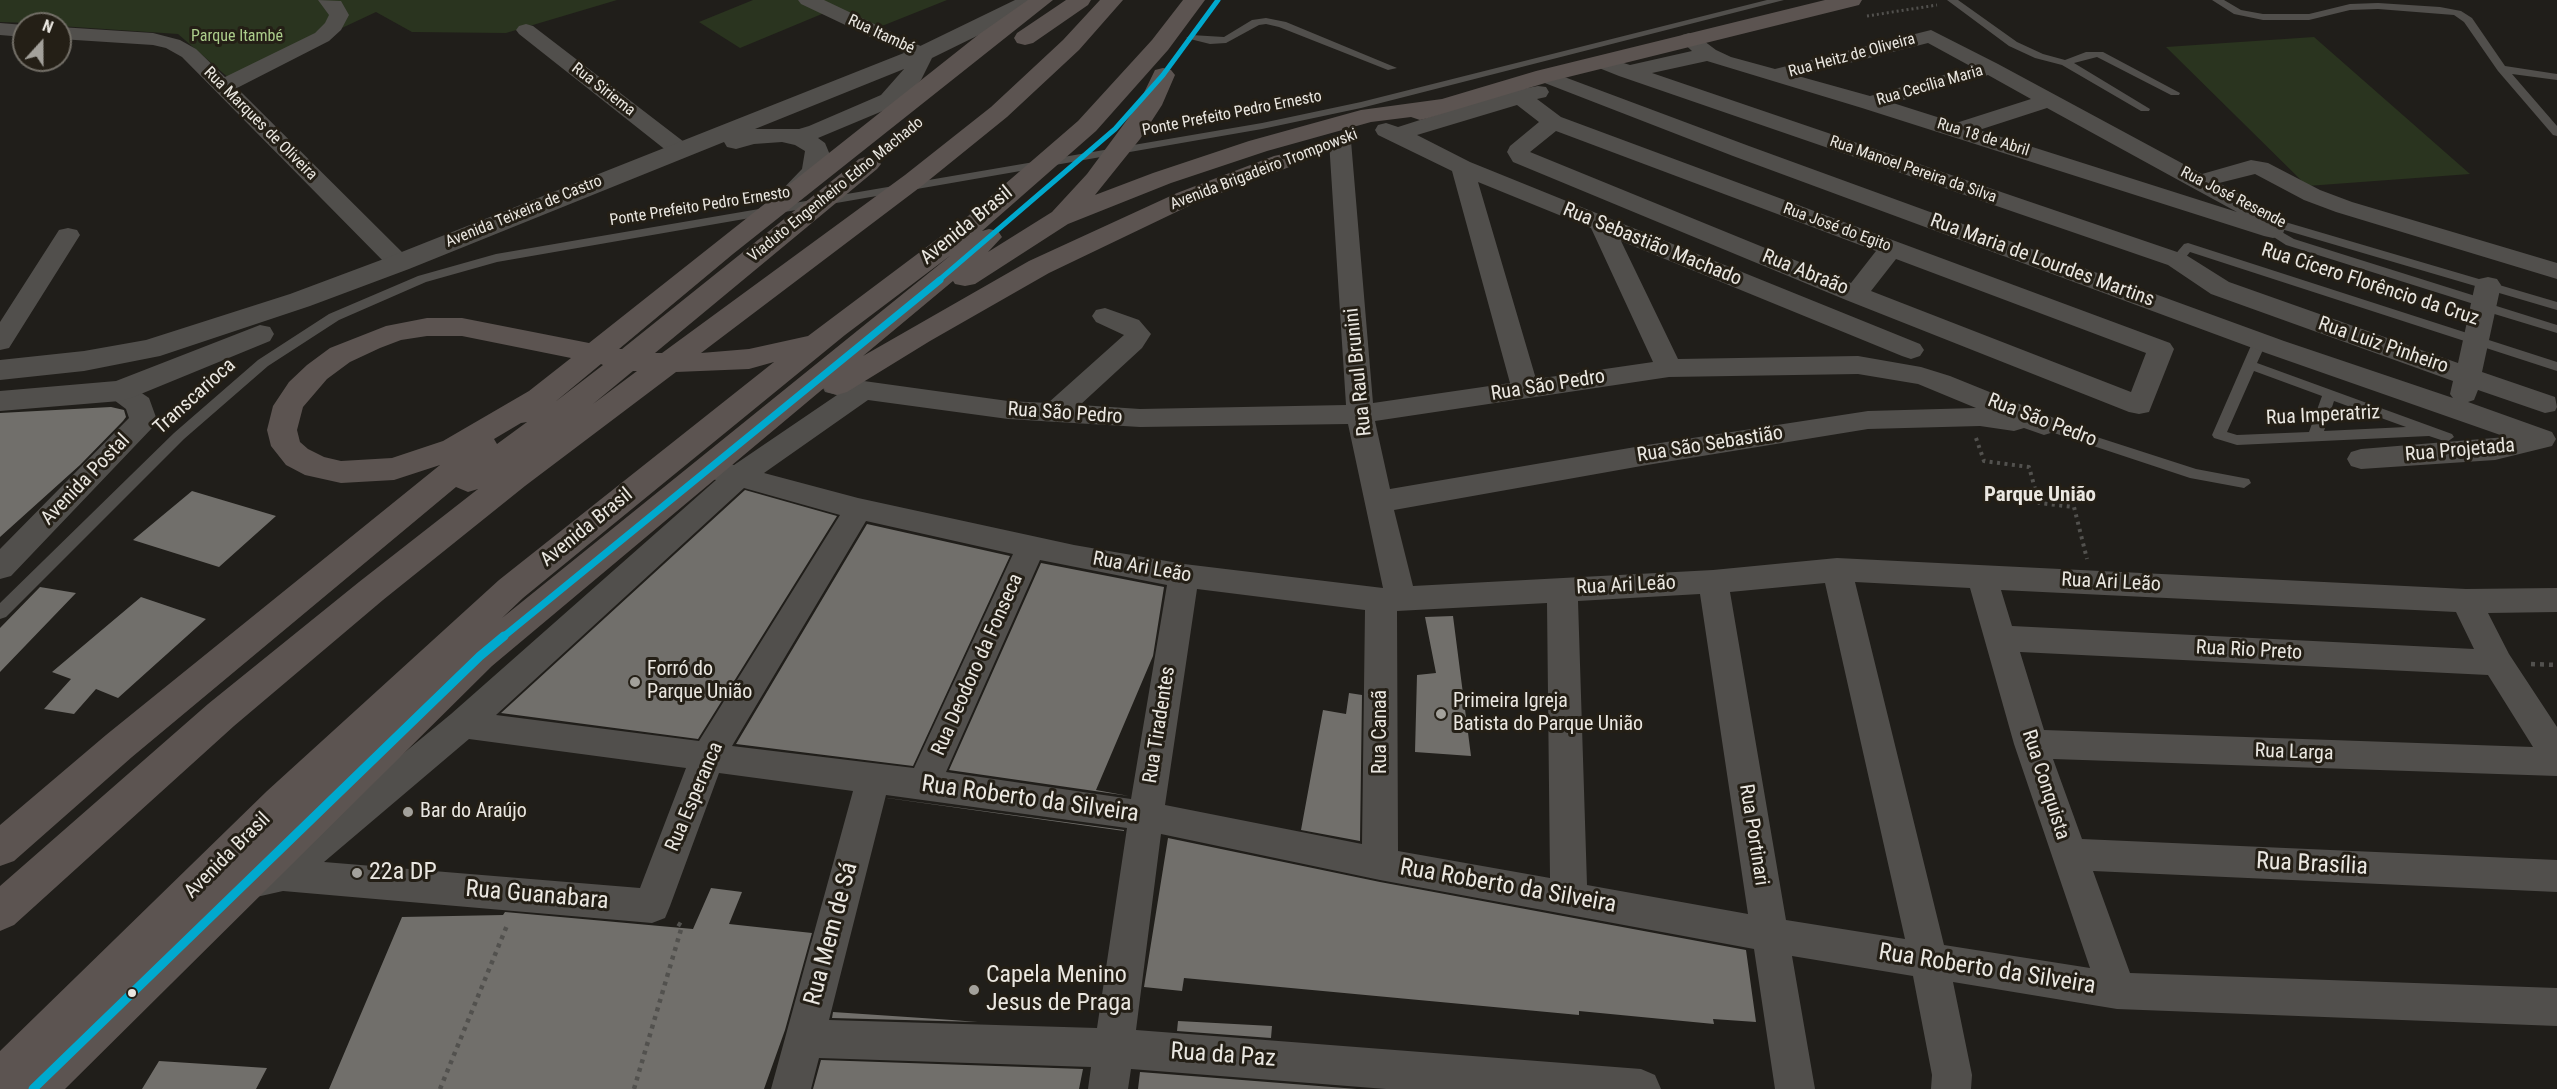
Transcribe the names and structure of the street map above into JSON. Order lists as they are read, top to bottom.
{
  "streets": {
    "highway": ["Avenida Brigadeiro Trompowski", "Viaduto Engenheiro Edno Machado", "Avenida Brasil"],
    "street": [
      "Rua Itambé",
      "Rua Heitz de Oliveira",
      "Rua Cecília Maria",
      "Rua Siriema",
      "Rua Marques de Oliveira",
      "Rua 18 de Abril",
      "Rua Manoel Pereira da Silva",
      "Rua José Resende",
      "Avenida Teixeira de Castro",
      "Rua José do Egito",
      "Rua Sebastião Machado",
      "Rua Maria de Lourdes Martins",
      "Rua Abraão",
      "Rua Luiz Pinheiro",
      "Rua Raul Brunini",
      "Rua São Pedro",
      "Rua São Sebastião",
      "Rua Projetada",
      "Avenida Postal",
      "Rua Ari Leão",
      "Rua Rio Preto",
      "Rua Deodoro da Fonseca",
      "Rua Tiradentes",
      "Rua Canaã",
      "Rua Larga",
      "Rua Conquista",
      "Rua Esperanca",
      "Rua Roberto da Silveira",
      "Rua Portinari",
      "Rua Brasília",
      "Rua Guanabara",
      "Rua Mem de Sá",
      "Rua da Paz"
    ],
    "lane": [
      "Ponte Prefeito Pedro Ernesto",
      "Rua Cícero Florêncio da Cruz",
      "Transcarioca",
      "Rua Imperatriz"
    ]
  },
  "crossings": [
    ["Rua Itambé", "Avenida Teixeira de Castro"],
    ["Rua Heitz de Oliveira", "Rua 18 de Abril"],
    ["Rua Heitz de Oliveira", "Rua José Resende"],
    ["Rua Cecília Maria", "Rua 18 de Abril"],
    ["Rua Cecília Maria", "Rua José Resende"],
    ["Rua Siriema", "Avenida Teixeira de Castro"],
    ["Ponte Prefeito Pedro Ernesto", "Transcarioca"],
    ["Rua Marques de Oliveira", "Avenida Teixeira de Castro"],
    ["Rua 18 de Abril", "Avenida Brigadeiro Trompowski"],
    ["Rua 18 de Abril", "Rua José Resende"],
    ["Avenida Brigadeiro Trompowski", "Rua Manoel Pereira da Silva"],
    ["Avenida Brigadeiro Trompowski", "Avenida Brasil"],
    ["Avenida Brigadeiro Trompowski", "Rua Sebastião Machado"],
    ["Avenida Brigadeiro Trompowski", "Rua Maria de Lourdes Martins"],
    ["Avenida Brigadeiro Trompowski", "Rua Raul Brunini"],
    ["Avenida Brigadeiro Trompowski", "Rua São Pedro"],
    ["Rua Manoel Pereira da Silva", "Rua Cícero Florêncio da Cruz"],
    ["Rua Manoel Pereira da Silva", "Rua Luiz Pinheiro"],
    ["Avenida Teixeira de Castro", "Avenida Postal"],
    ["Avenida Brasil", "Rua São Pedro"],
    ["Avenida Brasil", "Rua Ari Leão"],
    ["Avenida Brasil", "Rua Roberto da Silveira"],
    ["Avenida Brasil", "Rua Guanabara"],
    ["Rua José do Egito", "Rua Abraão"],
    ["Rua Maria de Lourdes Martins", "Rua Projetada"],
    ["Rua Raul Brunini", "Rua São Pedro"],
    ["Rua Raul Brunini", "Rua São Sebastião"],
    ["Rua Raul Brunini", "Rua Ari Leão"],
    ["Rua Raul Brunini", "Rua Canaã"],
    ["Rua São Pedro", "Rua São Sebastião"],
    ["Rua Ari Leão", "Rua Deodoro da Fonseca"],
    ["Rua Ari Leão", "Rua Tiradentes"],
    ["Rua Ari Leão", "Rua Canaã"],
    ["Rua Ari Leão", "Rua Conquista"],
    ["Rua Ari Leão", "Rua Esperanca"],
    ["Rua Ari Leão", "Rua Portinari"],
    ["Rua Rio Preto", "Rua Conquista"],
    ["Rua Deodoro da Fonseca", "Rua Roberto da Silveira"],
    ["Rua Tiradentes", "Rua Roberto da Silveira"],
    ["Rua Tiradentes", "Rua da Paz"],
    ["Rua Canaã", "Rua Roberto da Silveira"],
    ["Rua Larga", "Rua Conquista"],
    ["Rua Conquista", "Rua Roberto da Silveira"],
    ["Rua Conquista", "Rua Brasília"],
    ["Rua Esperanca", "Rua Roberto da Silveira"],
    ["Rua Esperanca", "Rua Guanabara"],
    ["Rua Roberto da Silveira", "Rua Portinari"],
    ["Rua Roberto da Silveira", "Rua Mem de Sá"],
    ["Rua Mem de Sá", "Rua da Paz"]
  ],
  "districts": ["Parque União"],
  "parks": ["Parque Itambé"],
  "places": [
    "Forró do Parque União",
    "Primeira Igreja Batista do Parque União",
    "Bar do Araújo",
    "22a DP",
    "Capela Menino Jesus de Praga"
  ],
  "north": "top"
}
